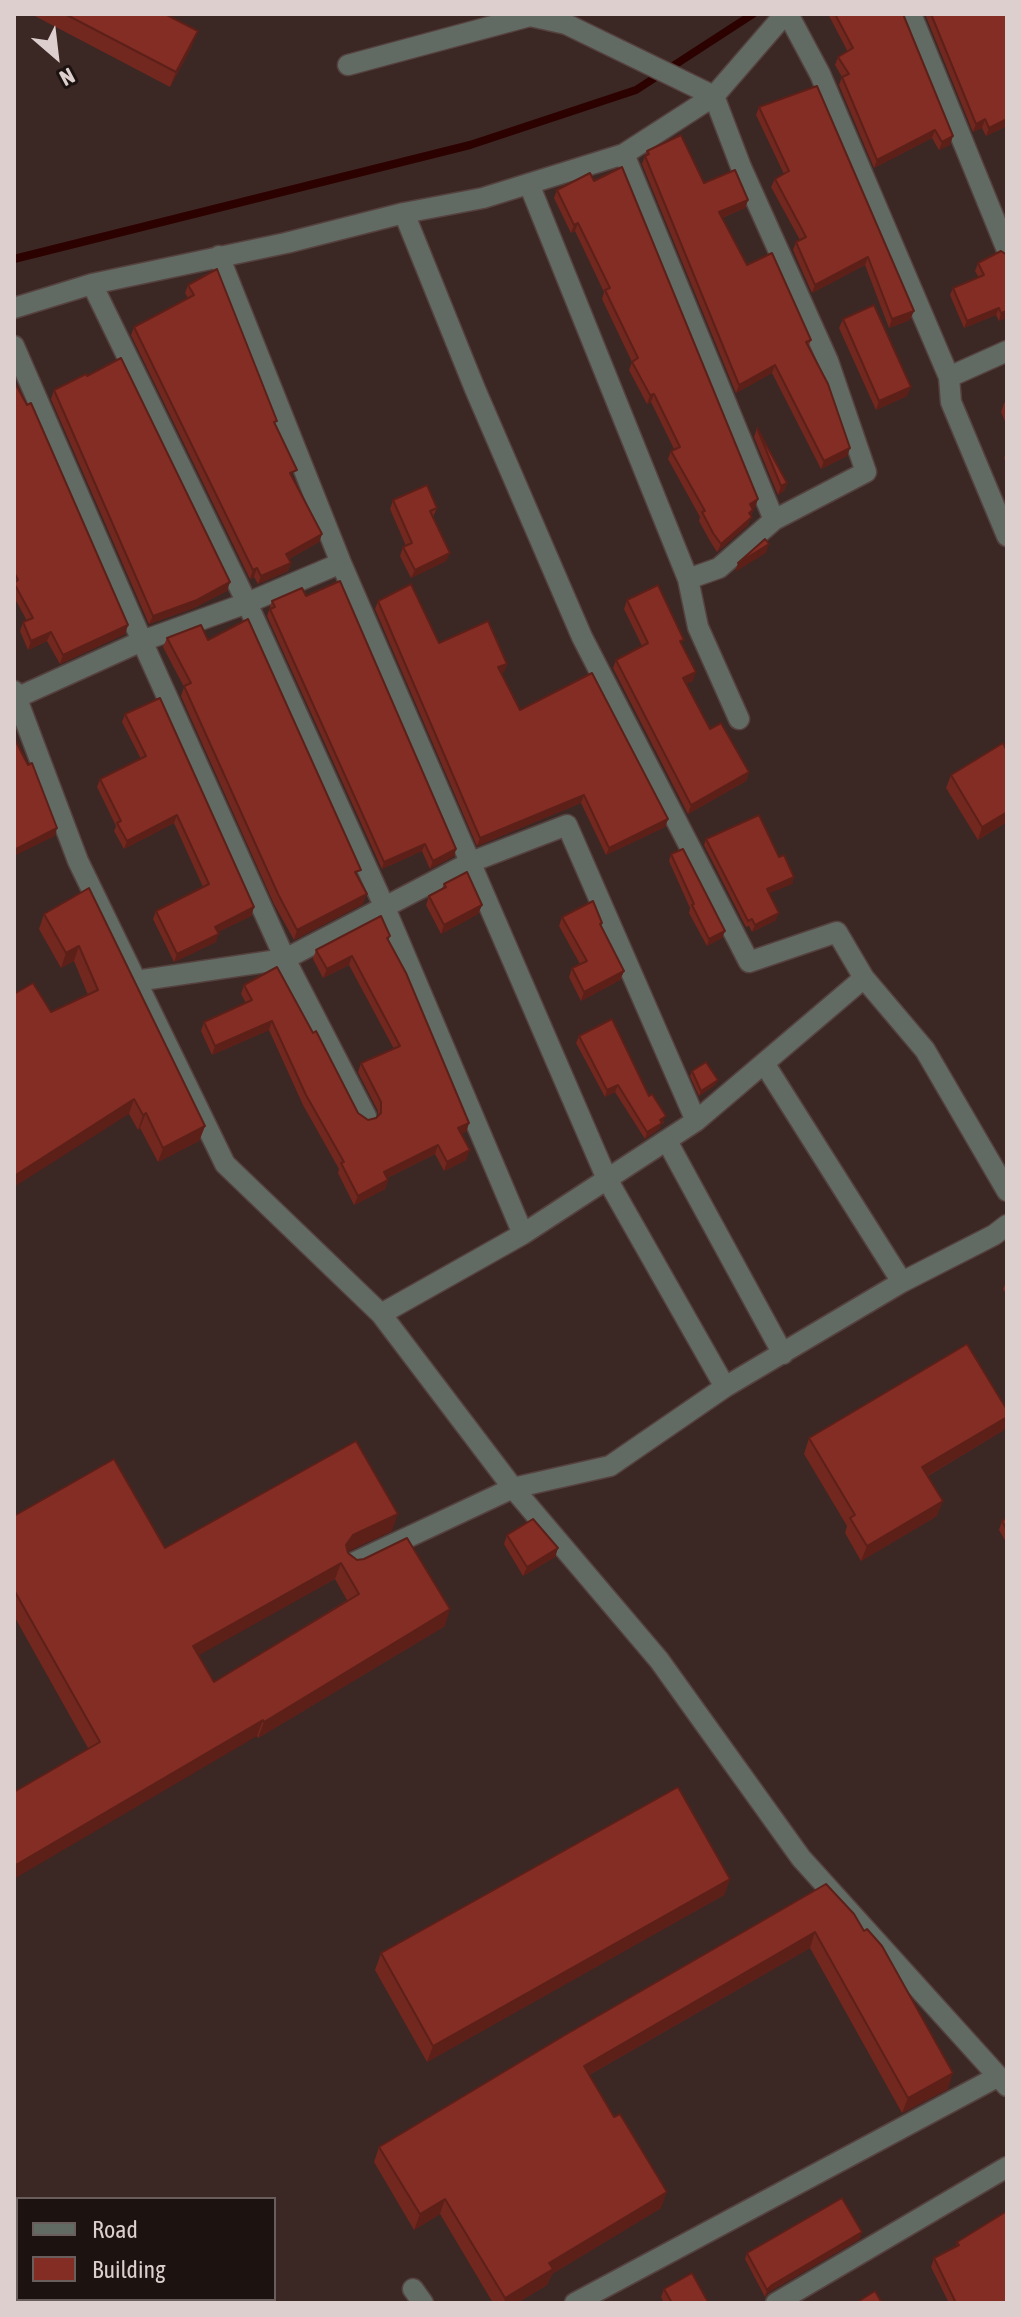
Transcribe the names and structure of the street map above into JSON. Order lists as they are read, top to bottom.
{
  "legend": ["Road", "Building"],
  "north": "bottom right"
}
